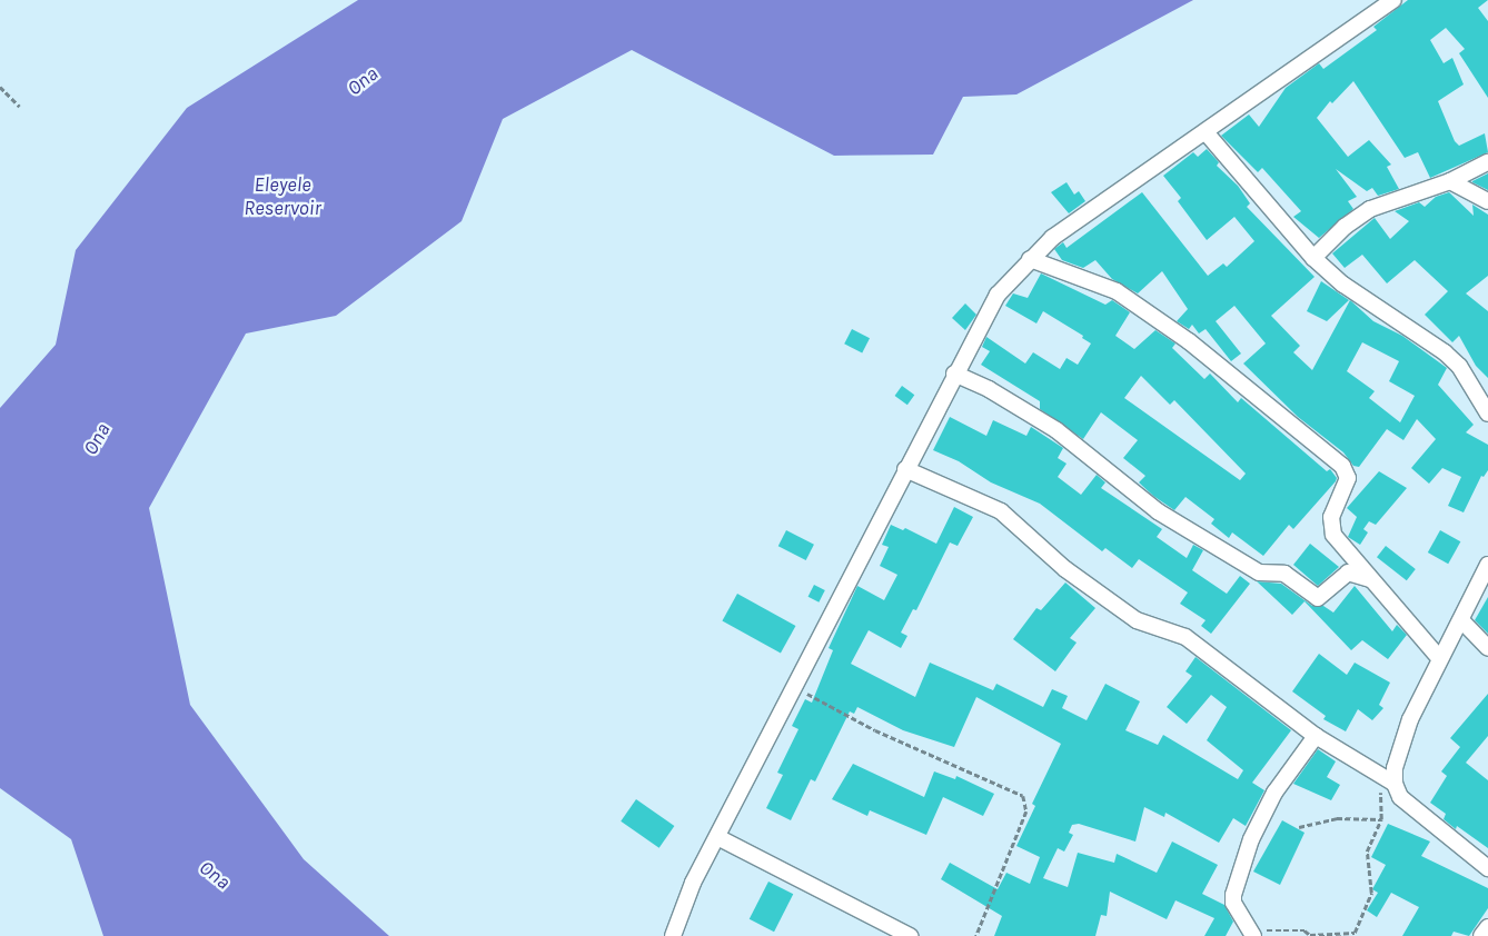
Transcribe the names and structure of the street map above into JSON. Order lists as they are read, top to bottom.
{
  "water": ["Ona", "Eleyele Reservoir"]
}
